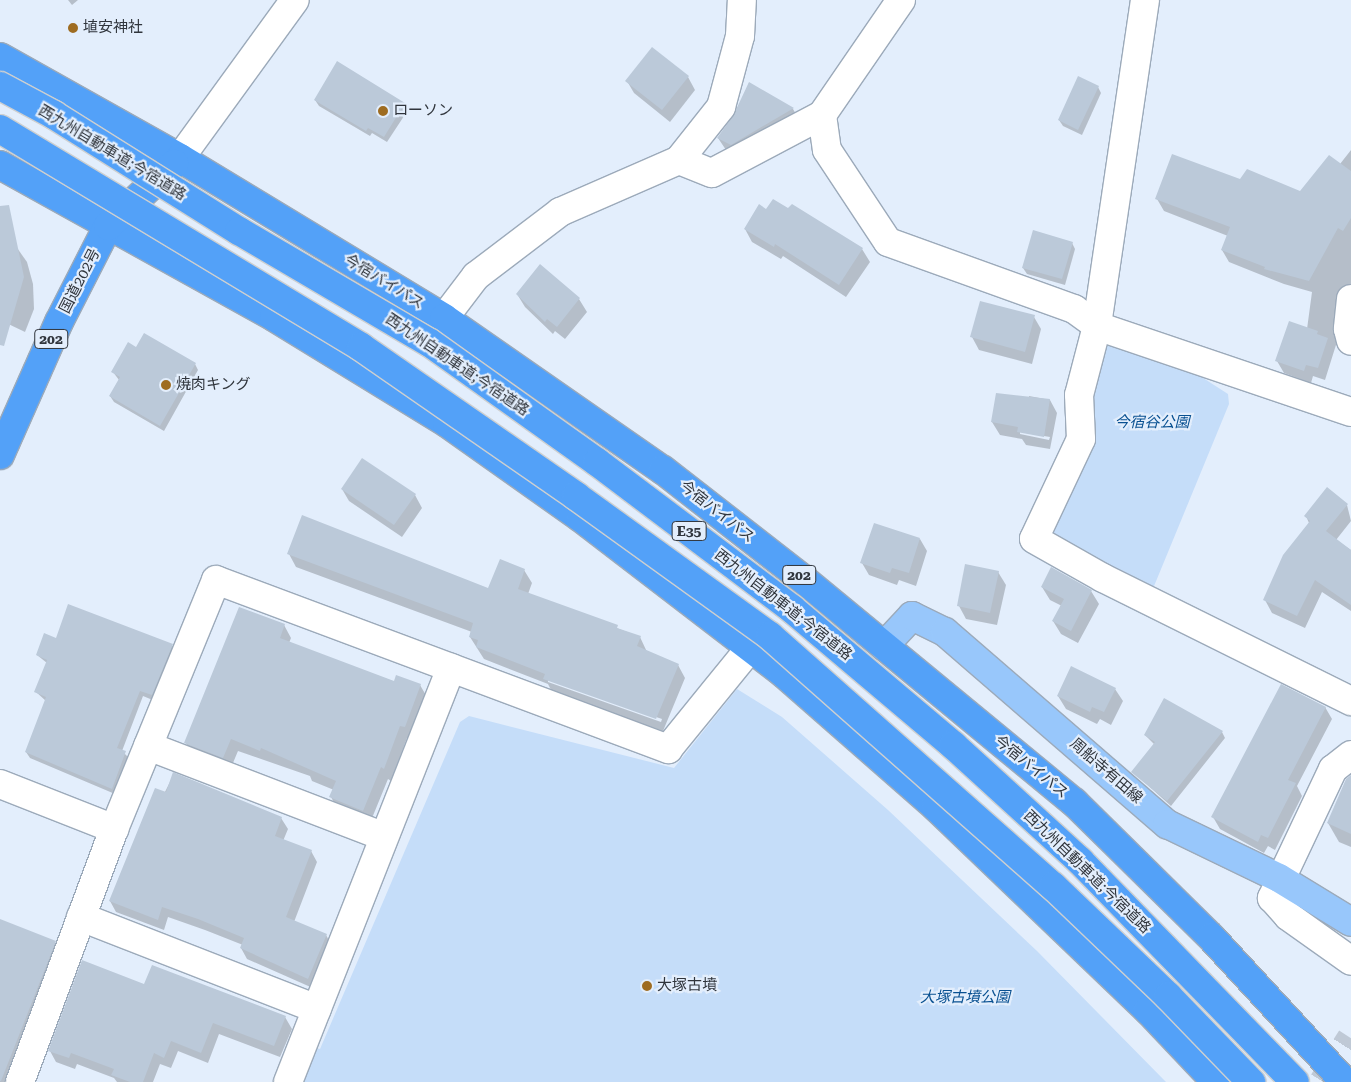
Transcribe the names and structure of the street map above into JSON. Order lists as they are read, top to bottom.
{
  "streets": {
    "highway": [
      "西九州自動車道;今宿道路",
      "国道202号",
      "今宿バイパス",
      "202",
      "E35"
    ],
    "main road": ["周船寺有田線"]
  },
  "crossings": [
    ["国道202号", "今宿バイパス"],
    ["今宿バイパス", "周船寺有田線"]
  ],
  "parks": ["今宿谷公園", "大塚古墳公園"],
  "places": [
    "埴安神社",
    "ローソン",
    "焼肉キング",
    "大塚古墳"
  ]
}
